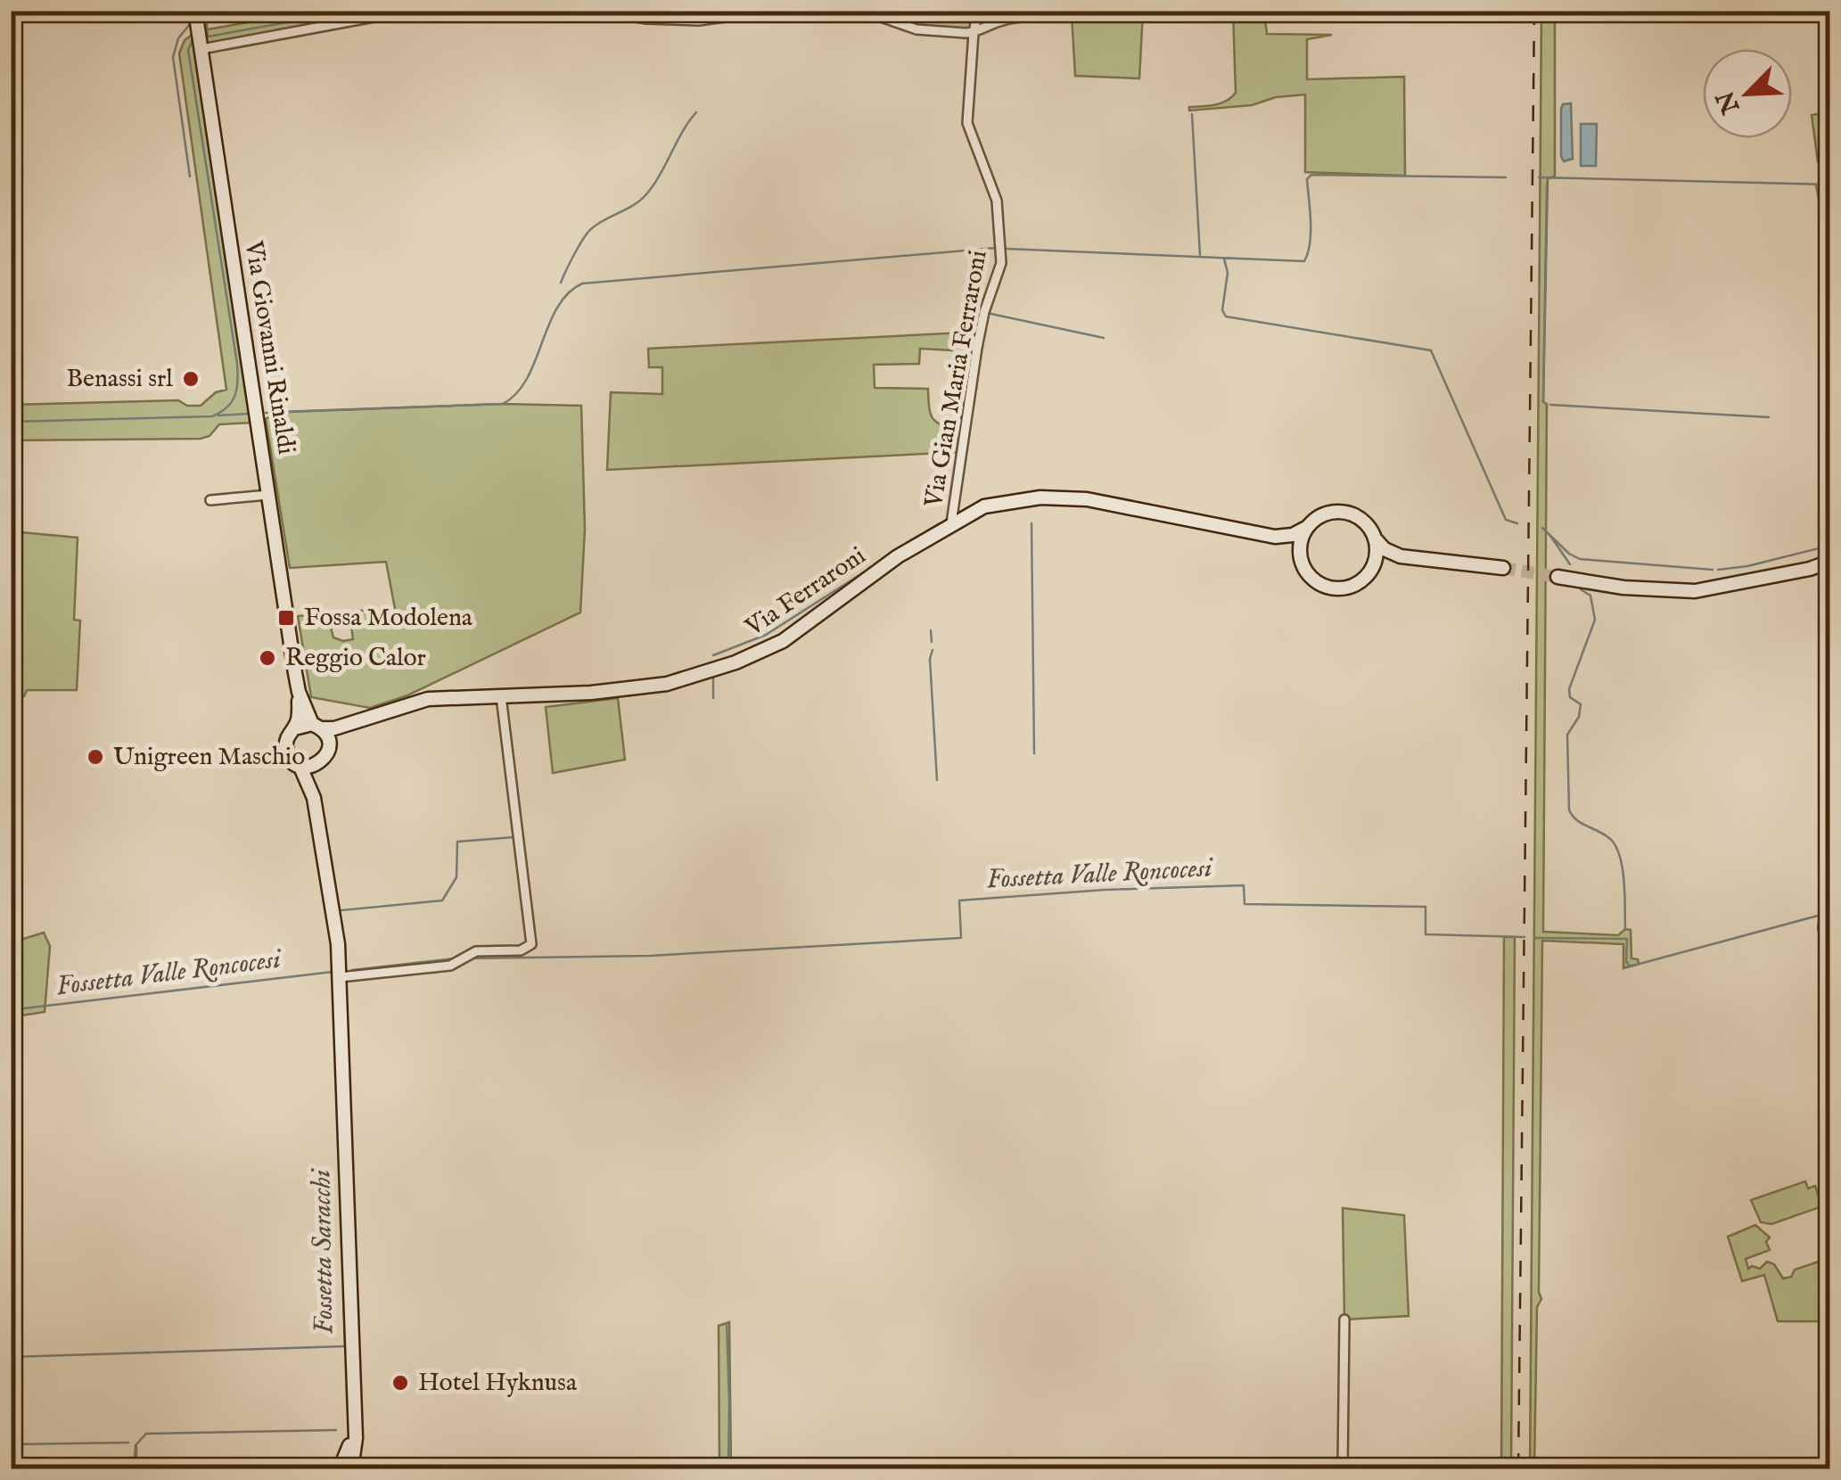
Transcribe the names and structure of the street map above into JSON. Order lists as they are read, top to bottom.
{
  "streets": {
    "main road": ["Via Giovanni Rinaldi", "Via Ferraroni"],
    "street": ["Via Gian Maria Ferraroni"]
  },
  "crossings": [
    ["Via Giovanni Rinaldi", "Via Ferraroni"],
    ["Via Gian Maria Ferraroni", "Via Ferraroni"]
  ],
  "water": ["Fossetta Valle Roncocesi", "Fossetta Saracchi"],
  "places": {
    "other": [
      "Benassi srl",
      "Reggio Calor",
      "Unigreen Maschio",
      "Hotel Hyknusa"
    ],
    "transit": ["Fossa Modolena"]
  },
  "north": "bottom left"
}
